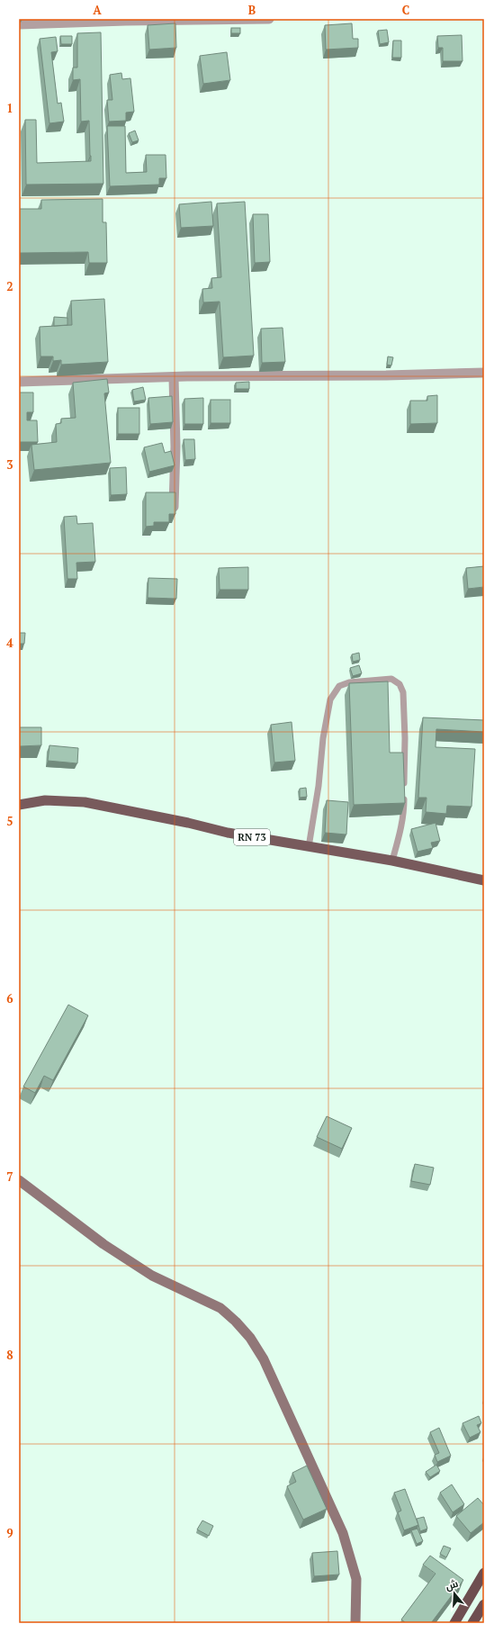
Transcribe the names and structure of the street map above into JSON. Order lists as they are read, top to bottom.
{
  "streets": {
    "main road": ["RN 73"]
  },
  "north": "top",
  "grid": {
    "columns": ["A", "B", "C"],
    "rows": [
      "1",
      "2",
      "3",
      "4",
      "5",
      "6",
      "7",
      "8",
      "9"
    ]
  }
}
